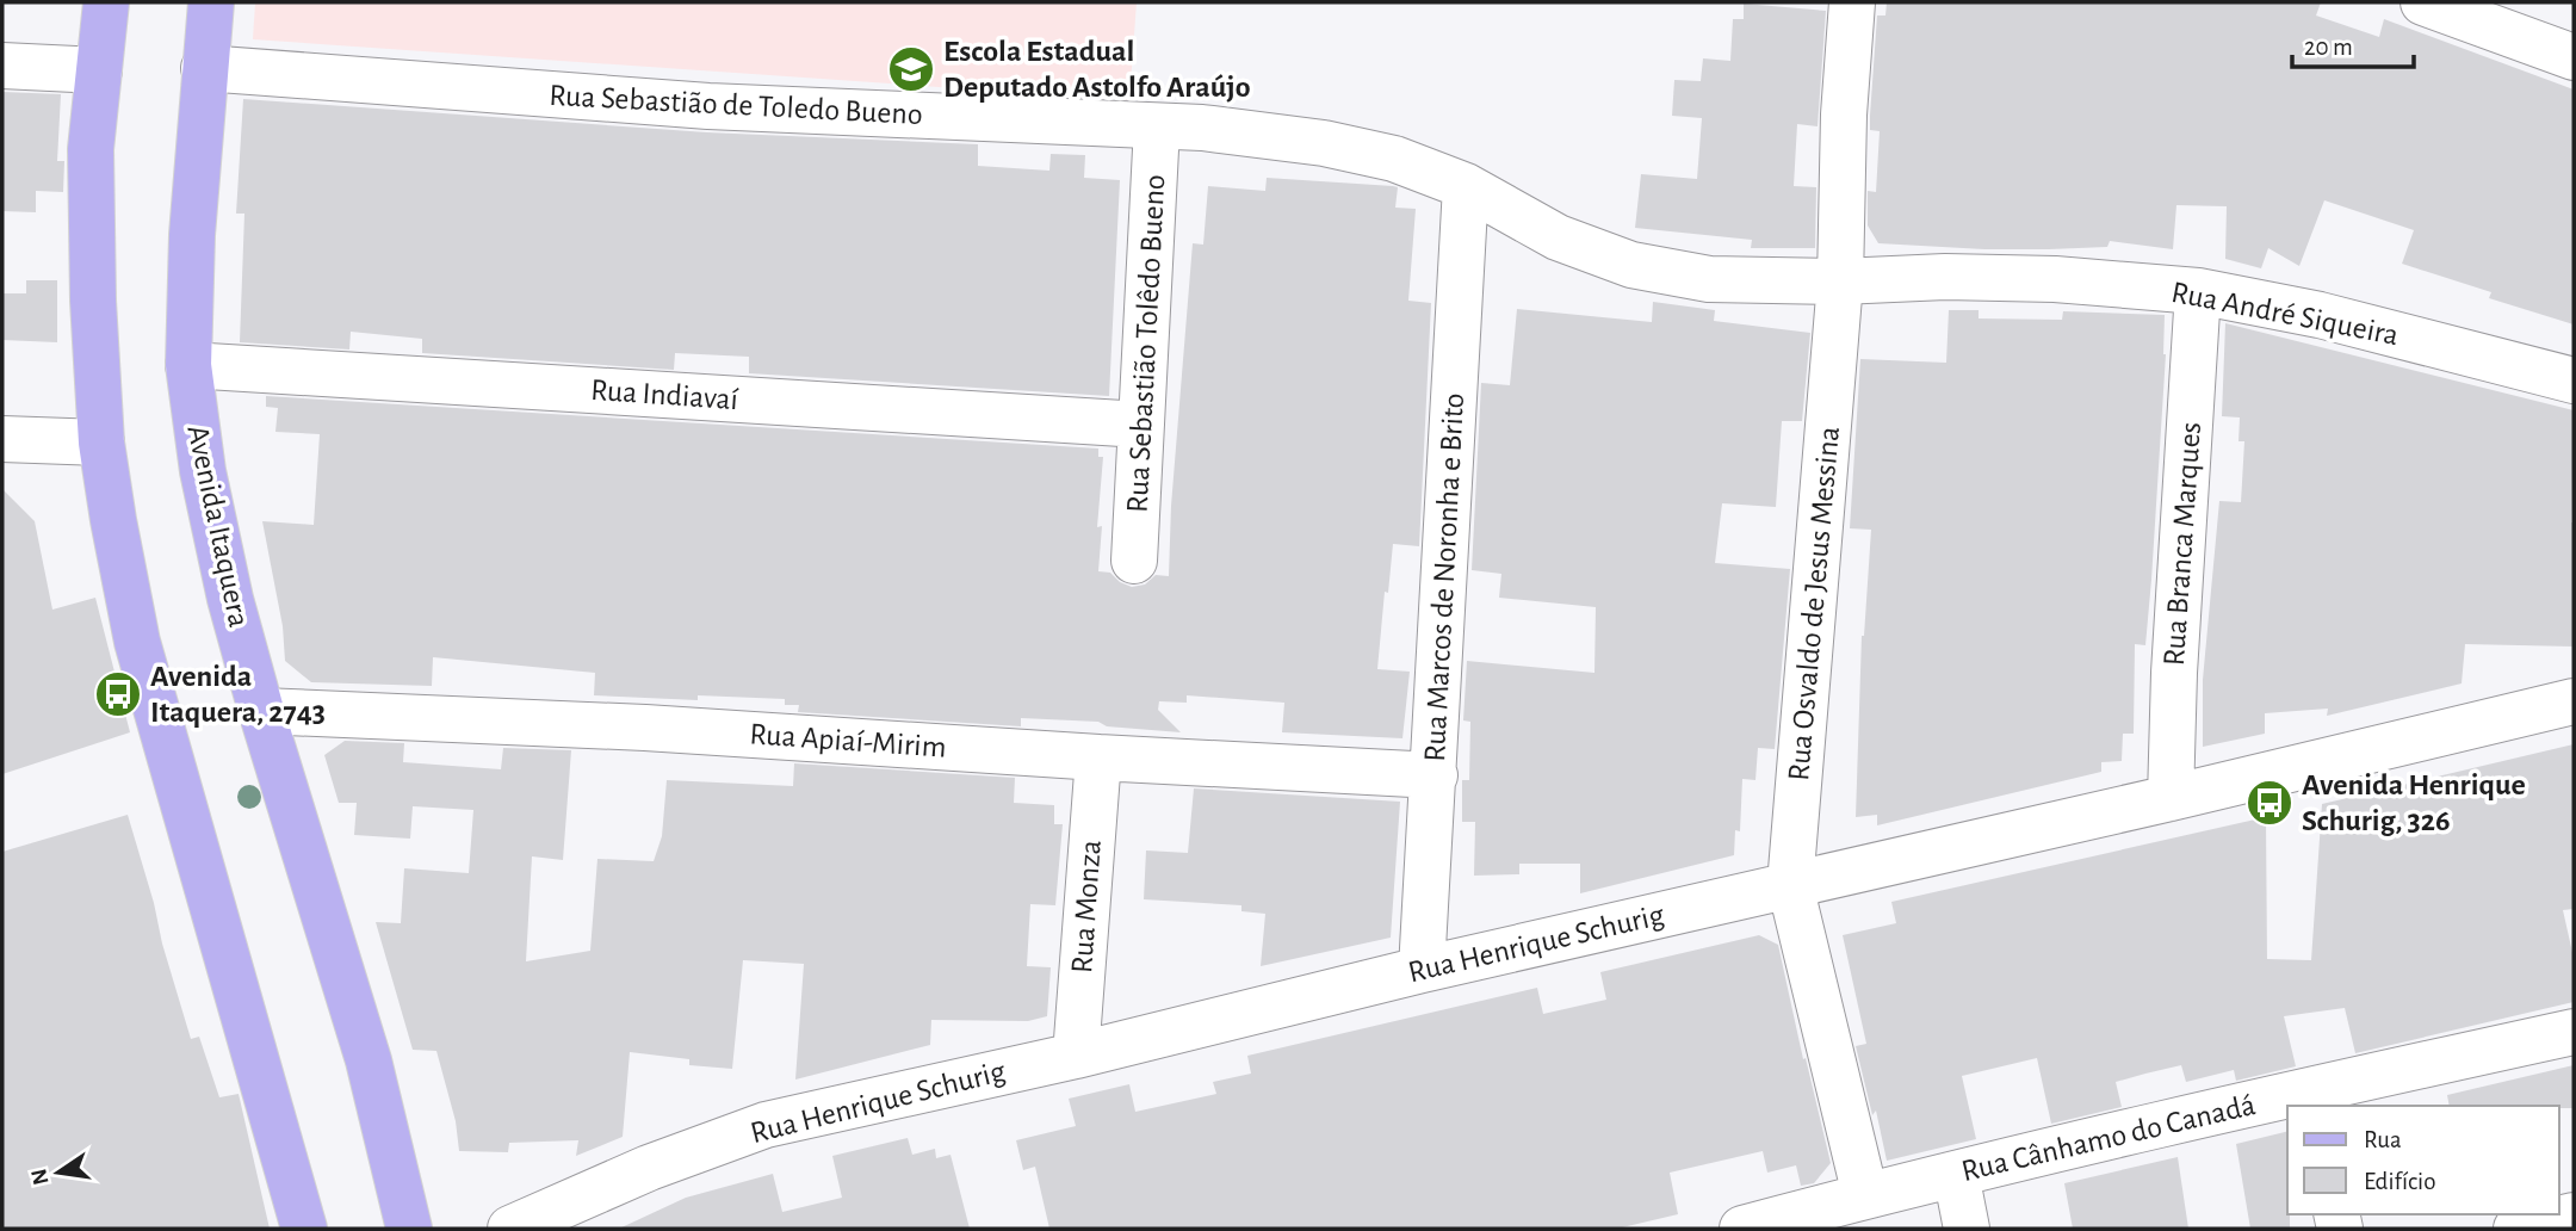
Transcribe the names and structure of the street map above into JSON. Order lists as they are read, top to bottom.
{
  "streets": {
    "main road": ["Avenida Itaquera"],
    "street": [
      "Rua Sebastião de Toledo Bueno",
      "Rua André Siqueira",
      "Rua Sebastião Tolêdo Bueno",
      "Rua Indiavaí",
      "Rua Branca Marques",
      "Rua Marcos de Noronha e Brito",
      "Rua Osvaldo de Jesus Messina",
      "Rua Apiaí-Mirim",
      "Rua Monza",
      "Rua Henrique Schurig",
      "Rua Cânhamo do Canadá"
    ]
  },
  "crossings": [
    ["Rua Sebastião de Toledo Bueno", "Rua André Siqueira"],
    ["Rua Sebastião de Toledo Bueno", "Rua Sebastião Tolêdo Bueno"],
    ["Rua Sebastião de Toledo Bueno", "Avenida Itaquera"],
    ["Rua Sebastião de Toledo Bueno", "Rua Marcos de Noronha e Brito"],
    ["Rua Sebastião de Toledo Bueno", "Rua Osvaldo de Jesus Messina"],
    ["Rua André Siqueira", "Rua Branca Marques"],
    ["Rua André Siqueira", "Rua Osvaldo de Jesus Messina"],
    ["Rua Sebastião Tolêdo Bueno", "Rua Indiavaí"],
    ["Rua Indiavaí", "Avenida Itaquera"],
    ["Avenida Itaquera", "Rua Apiaí-Mirim"],
    ["Rua Branca Marques", "Rua Henrique Schurig"],
    ["Rua Marcos de Noronha e Brito", "Rua Apiaí-Mirim"],
    ["Rua Marcos de Noronha e Brito", "Rua Henrique Schurig"],
    ["Rua Osvaldo de Jesus Messina", "Rua Henrique Schurig"],
    ["Rua Osvaldo de Jesus Messina", "Rua Cânhamo do Canadá"],
    ["Rua Apiaí-Mirim", "Rua Monza"],
    ["Rua Monza", "Rua Henrique Schurig"]
  ],
  "places": {
    "school or university": ["Escola Estadual Deputado Astolfo Araújo"],
    "bus stop": ["Avenida Itaquera, 2743", "Avenida Henrique Schurig, 326"]
  },
  "legend": ["Rua", "Edifício"],
  "scale_bar": "20 m",
  "north": "left"
}
